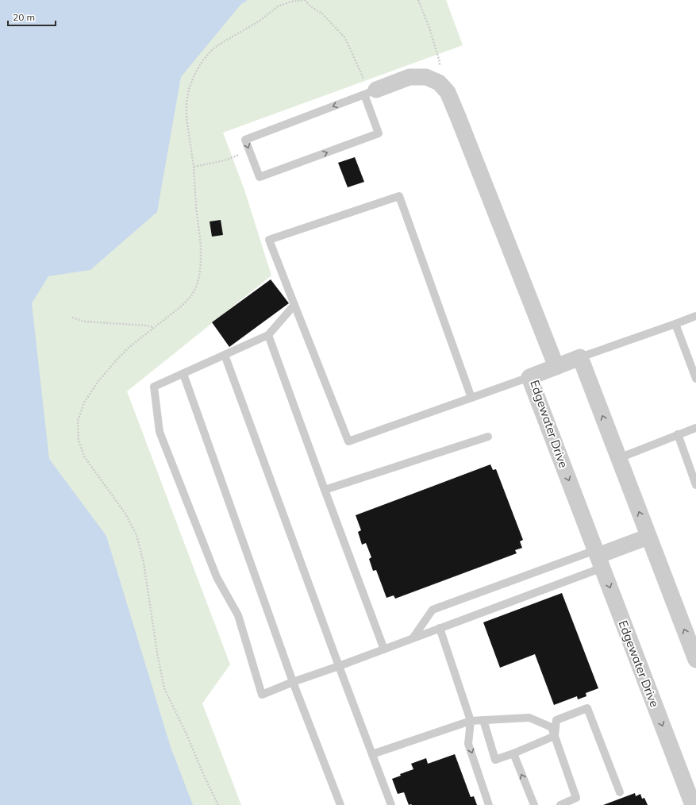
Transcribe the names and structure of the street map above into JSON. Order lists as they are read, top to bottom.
{
  "streets": {
    "street": ["Edgewater Drive"]
  },
  "scale_bar": "20 m"
}
